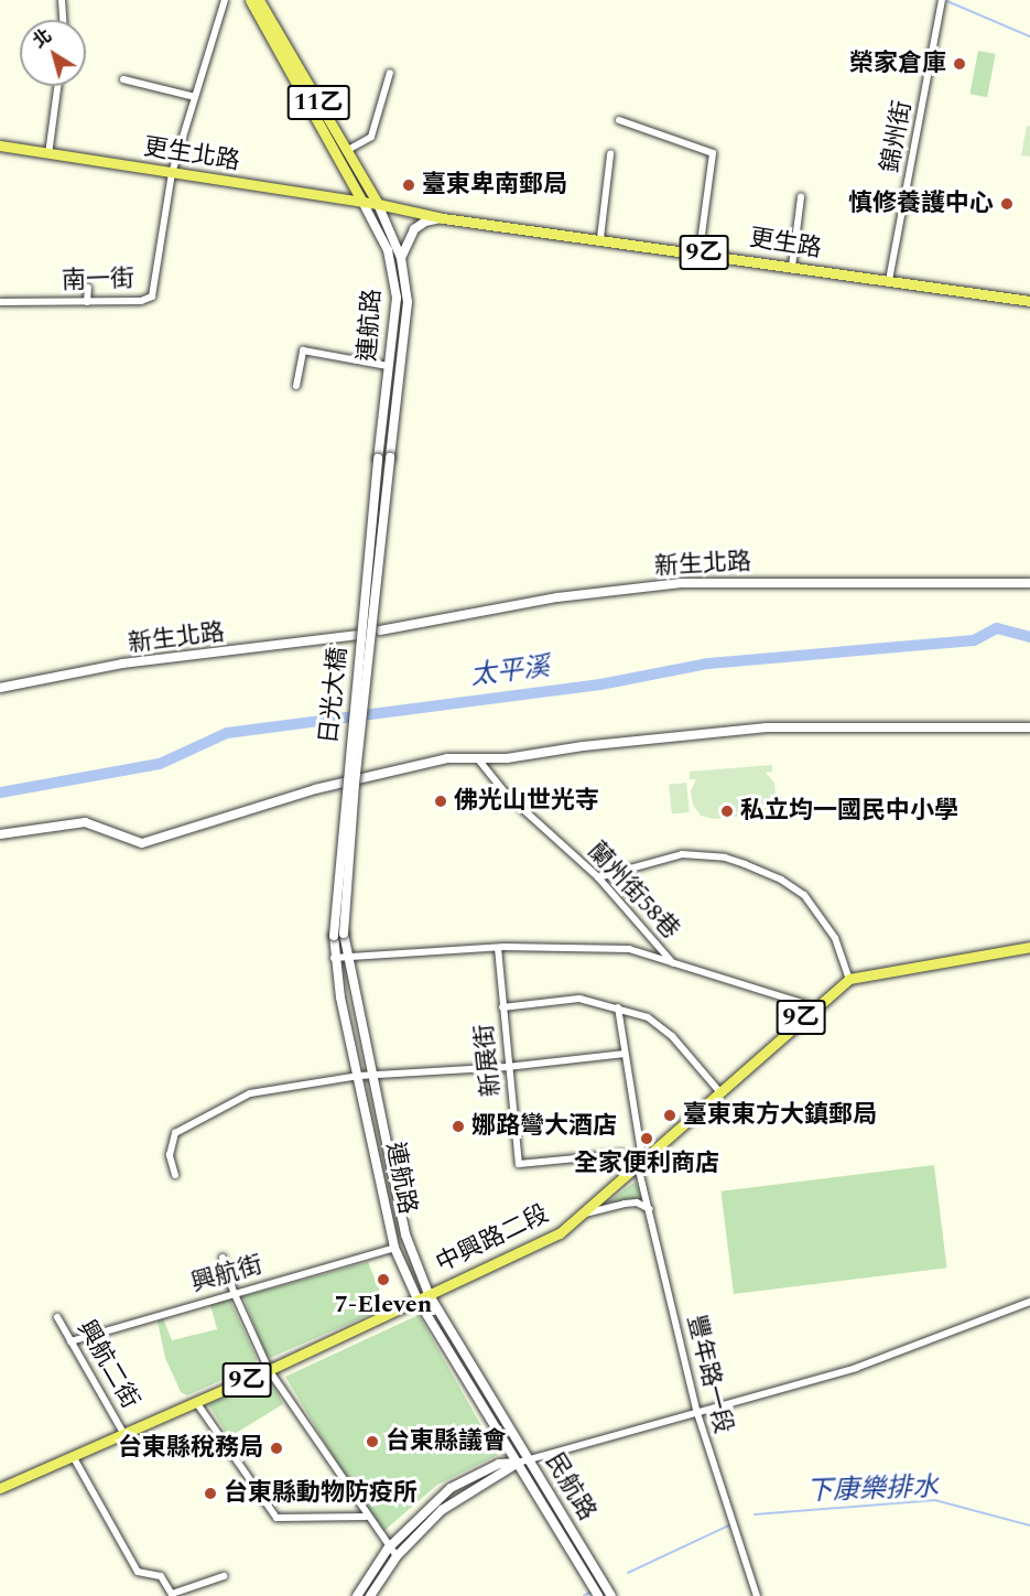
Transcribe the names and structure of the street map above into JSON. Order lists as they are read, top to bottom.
{
  "streets": {
    "main road": [
      "11乙",
      "更生北路",
      "更生路",
      "9乙",
      "中興路二段"
    ],
    "street": [
      "錦州街",
      "南一街",
      "連航路",
      "新生北路",
      "日光大橋",
      "蘭州街58巷",
      "新展街",
      "興航街",
      "興航二街",
      "豐年路一段",
      "民航路"
    ]
  },
  "crossings": [
    ["11乙", "更生北路"],
    ["11乙", "更生路"],
    ["11乙", "連航路"],
    ["錦州街", "更生路"],
    ["更生北路", "更生路"],
    ["更生北路", "南一街"],
    ["更生北路", "連航路"],
    ["更生路", "連航路"],
    ["9乙", "中興路二段"],
    ["連航路", "日光大橋"],
    ["連航路", "中興路二段"],
    ["連航路", "興航街"],
    ["連航路", "民航路"],
    ["新展街", "中興路二段"],
    ["新展街", "豐年路一段"],
    ["中興路二段", "興航二街"],
    ["中興路二段", "豐年路一段"],
    ["興航街", "興航二街"]
  ],
  "water": ["太平溪", "下康樂排水"],
  "places": [
    "榮家倉庫",
    "臺東卑南郵局",
    "慎修養護中心",
    "佛光山世光寺",
    "私立均一國民中小學",
    "臺東東方大鎮郵局",
    "娜路彎大酒店",
    "全家便利商店",
    "7-Eleven",
    "台東縣議會",
    "台東縣稅務局",
    "台東縣動物防疫所"
  ],
  "north": "top left"
}
